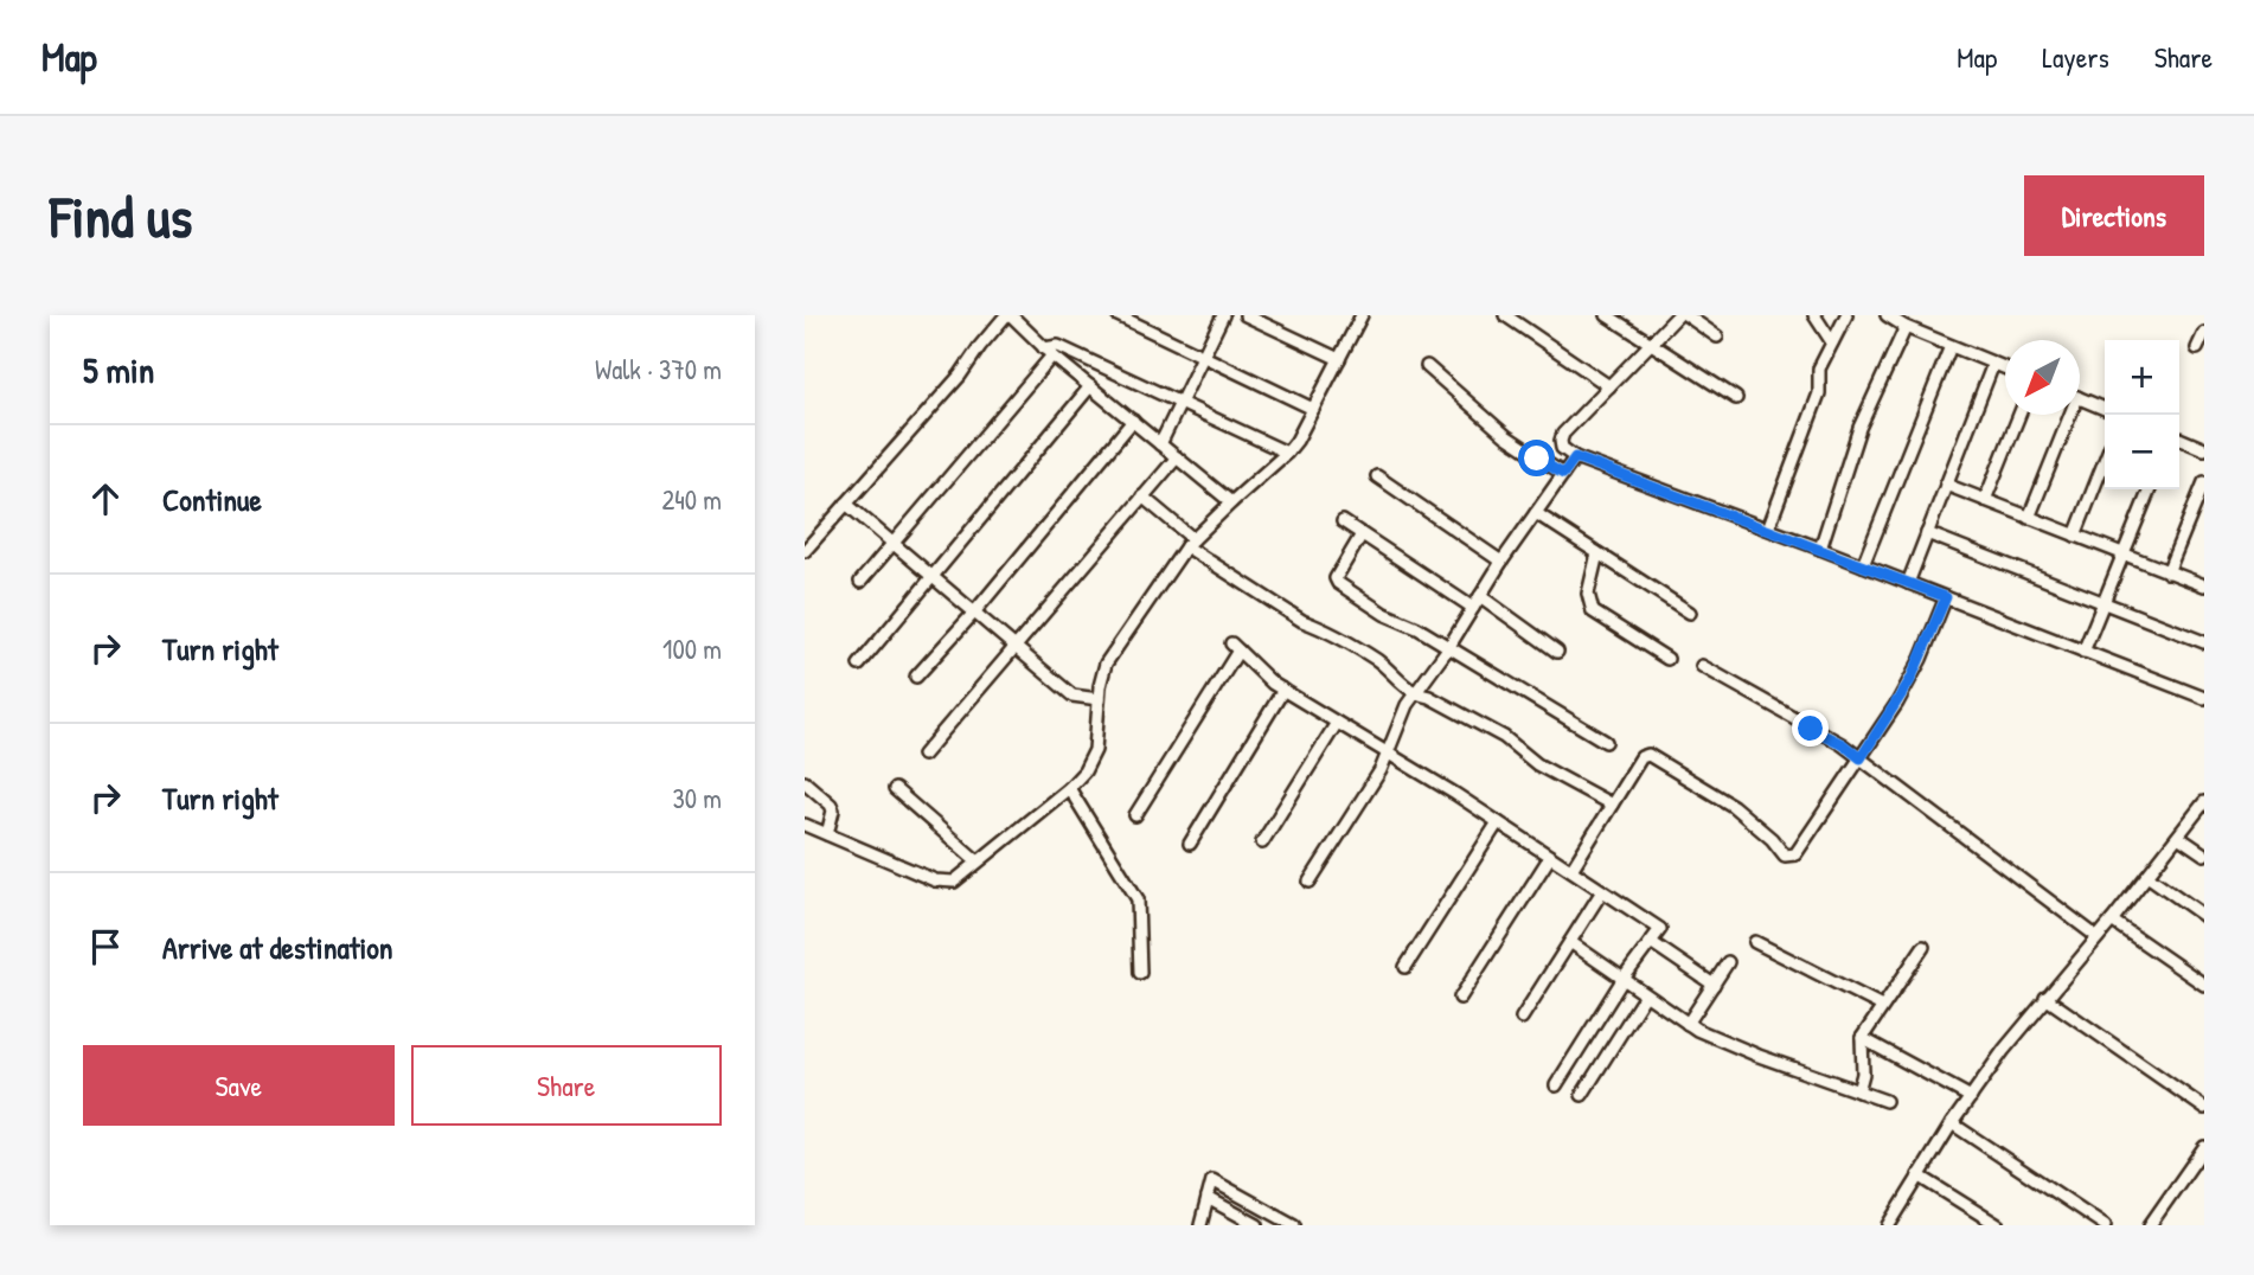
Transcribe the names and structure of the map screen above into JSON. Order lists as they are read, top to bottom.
{
  "north": "bottom left",
  "page": {
    "header": "Map",
    "nav": ["Map", "Layers", "Share"],
    "buttons": [
      "Directions",
      ["Save", "Share"]
    ],
    "title": "Find us",
    "heading": ["5 min", "Walk · 370 m"],
    "map_buttons": ["+", "−"],
    "list": [
      ["Continue", "240 m"],
      ["Turn right", "100 m"],
      ["Turn right", "30 m"],
      "Arrive at destination"
    ]
  }
}
